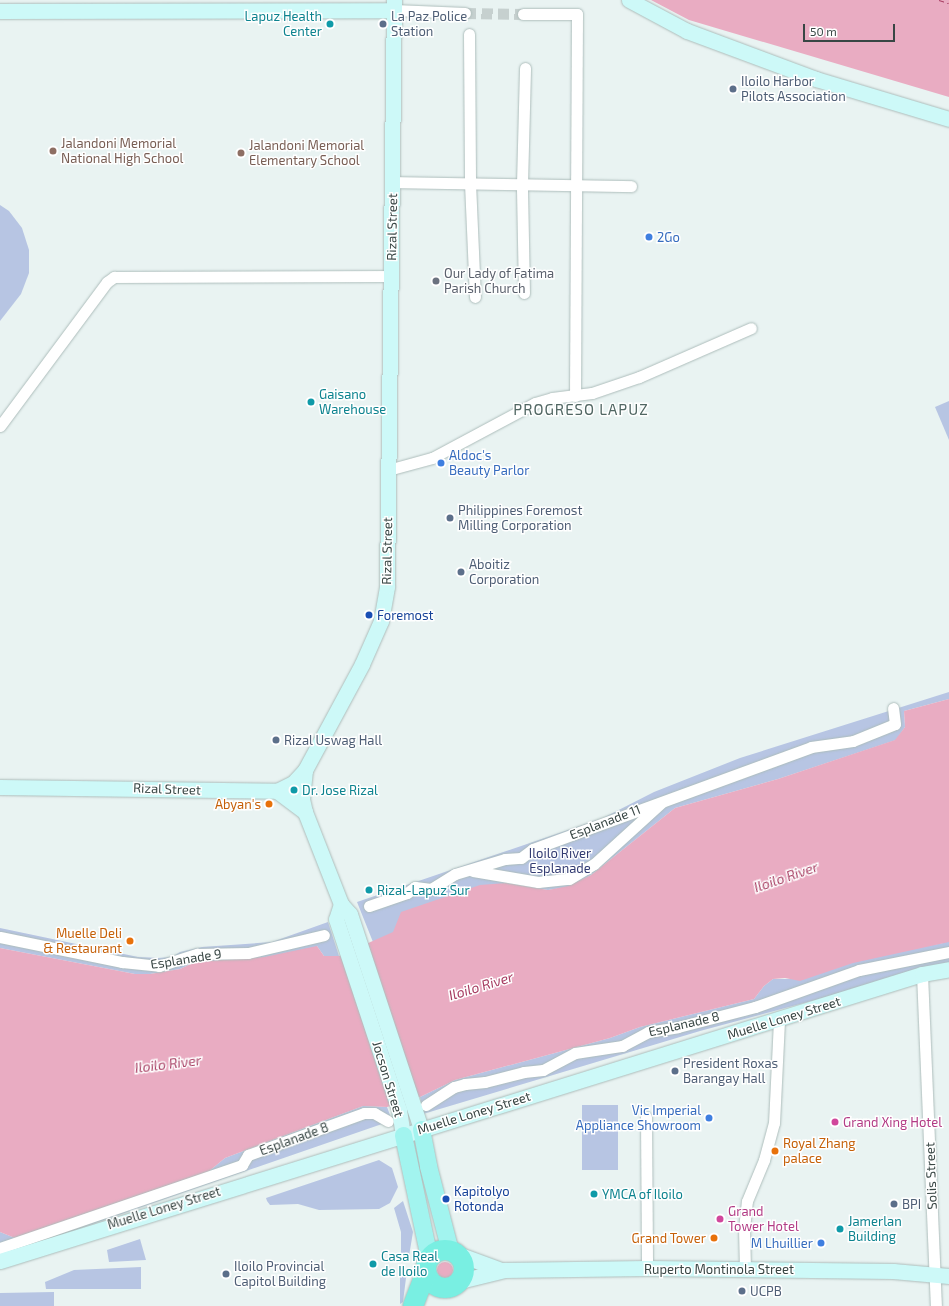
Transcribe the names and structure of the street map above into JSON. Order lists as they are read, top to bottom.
{
  "streets": {
    "main road": [
      "Rizal Street",
      "Muelle Loney Street",
      "Jocson Street",
      "Ruperto Montinola Street"
    ],
    "street": [
      "Esplanade 11",
      "Esplanade 9",
      "Esplanade 8",
      "Solis Street"
    ]
  },
  "crossings": [
    ["Rizal Street", "Jocson Street"],
    ["Muelle Loney Street", "Jocson Street"],
    ["Muelle Loney Street", "Solis Street"],
    ["Esplanade 8", "Jocson Street"],
    ["Jocson Street", "Ruperto Montinola Street"],
    ["Solis Street", "Ruperto Montinola Street"]
  ],
  "districts": ["PROGRESO LAPUZ"],
  "water": ["Iloilo River"],
  "parks": ["Iloilo River Esplanade"],
  "places": [
    "Lapuz Health Center",
    "La Paz Police Station",
    "Iloilo Harbor Pilots Association",
    "Jalandoni Memorial National High School",
    "Jalandoni Memorial Elementary School",
    "2Go",
    "Our Lady of Fatima Parish Church",
    "Gaisano Warehouse",
    "Aldoc's Beauty Parlor",
    "Philippines Foremost Milling Corporation",
    "Aboitiz Corporation",
    "Foremost",
    "Rizal Uswag Hall",
    "Dr. Jose Rizal",
    "Abyan's",
    "Rizal-Lapuz Sur",
    "Muelle Deli & Restaurant",
    "President Roxas Barangay Hall",
    "Vic Imperial Appliance Showroom",
    "Grand Xing Hotel",
    "Royal Zhang palace",
    "YMCA of Iloilo",
    "Kapitolyo Rotonda",
    "BPI",
    "Grand Tower Hotel",
    "Jamerlan Building",
    "Grand Tower",
    "M Lhuillier",
    "Casa Real de Iloilo",
    "Iloilo Provincial Capitol Building",
    "UCPB"
  ],
  "scale_bar": "50 m"
}
